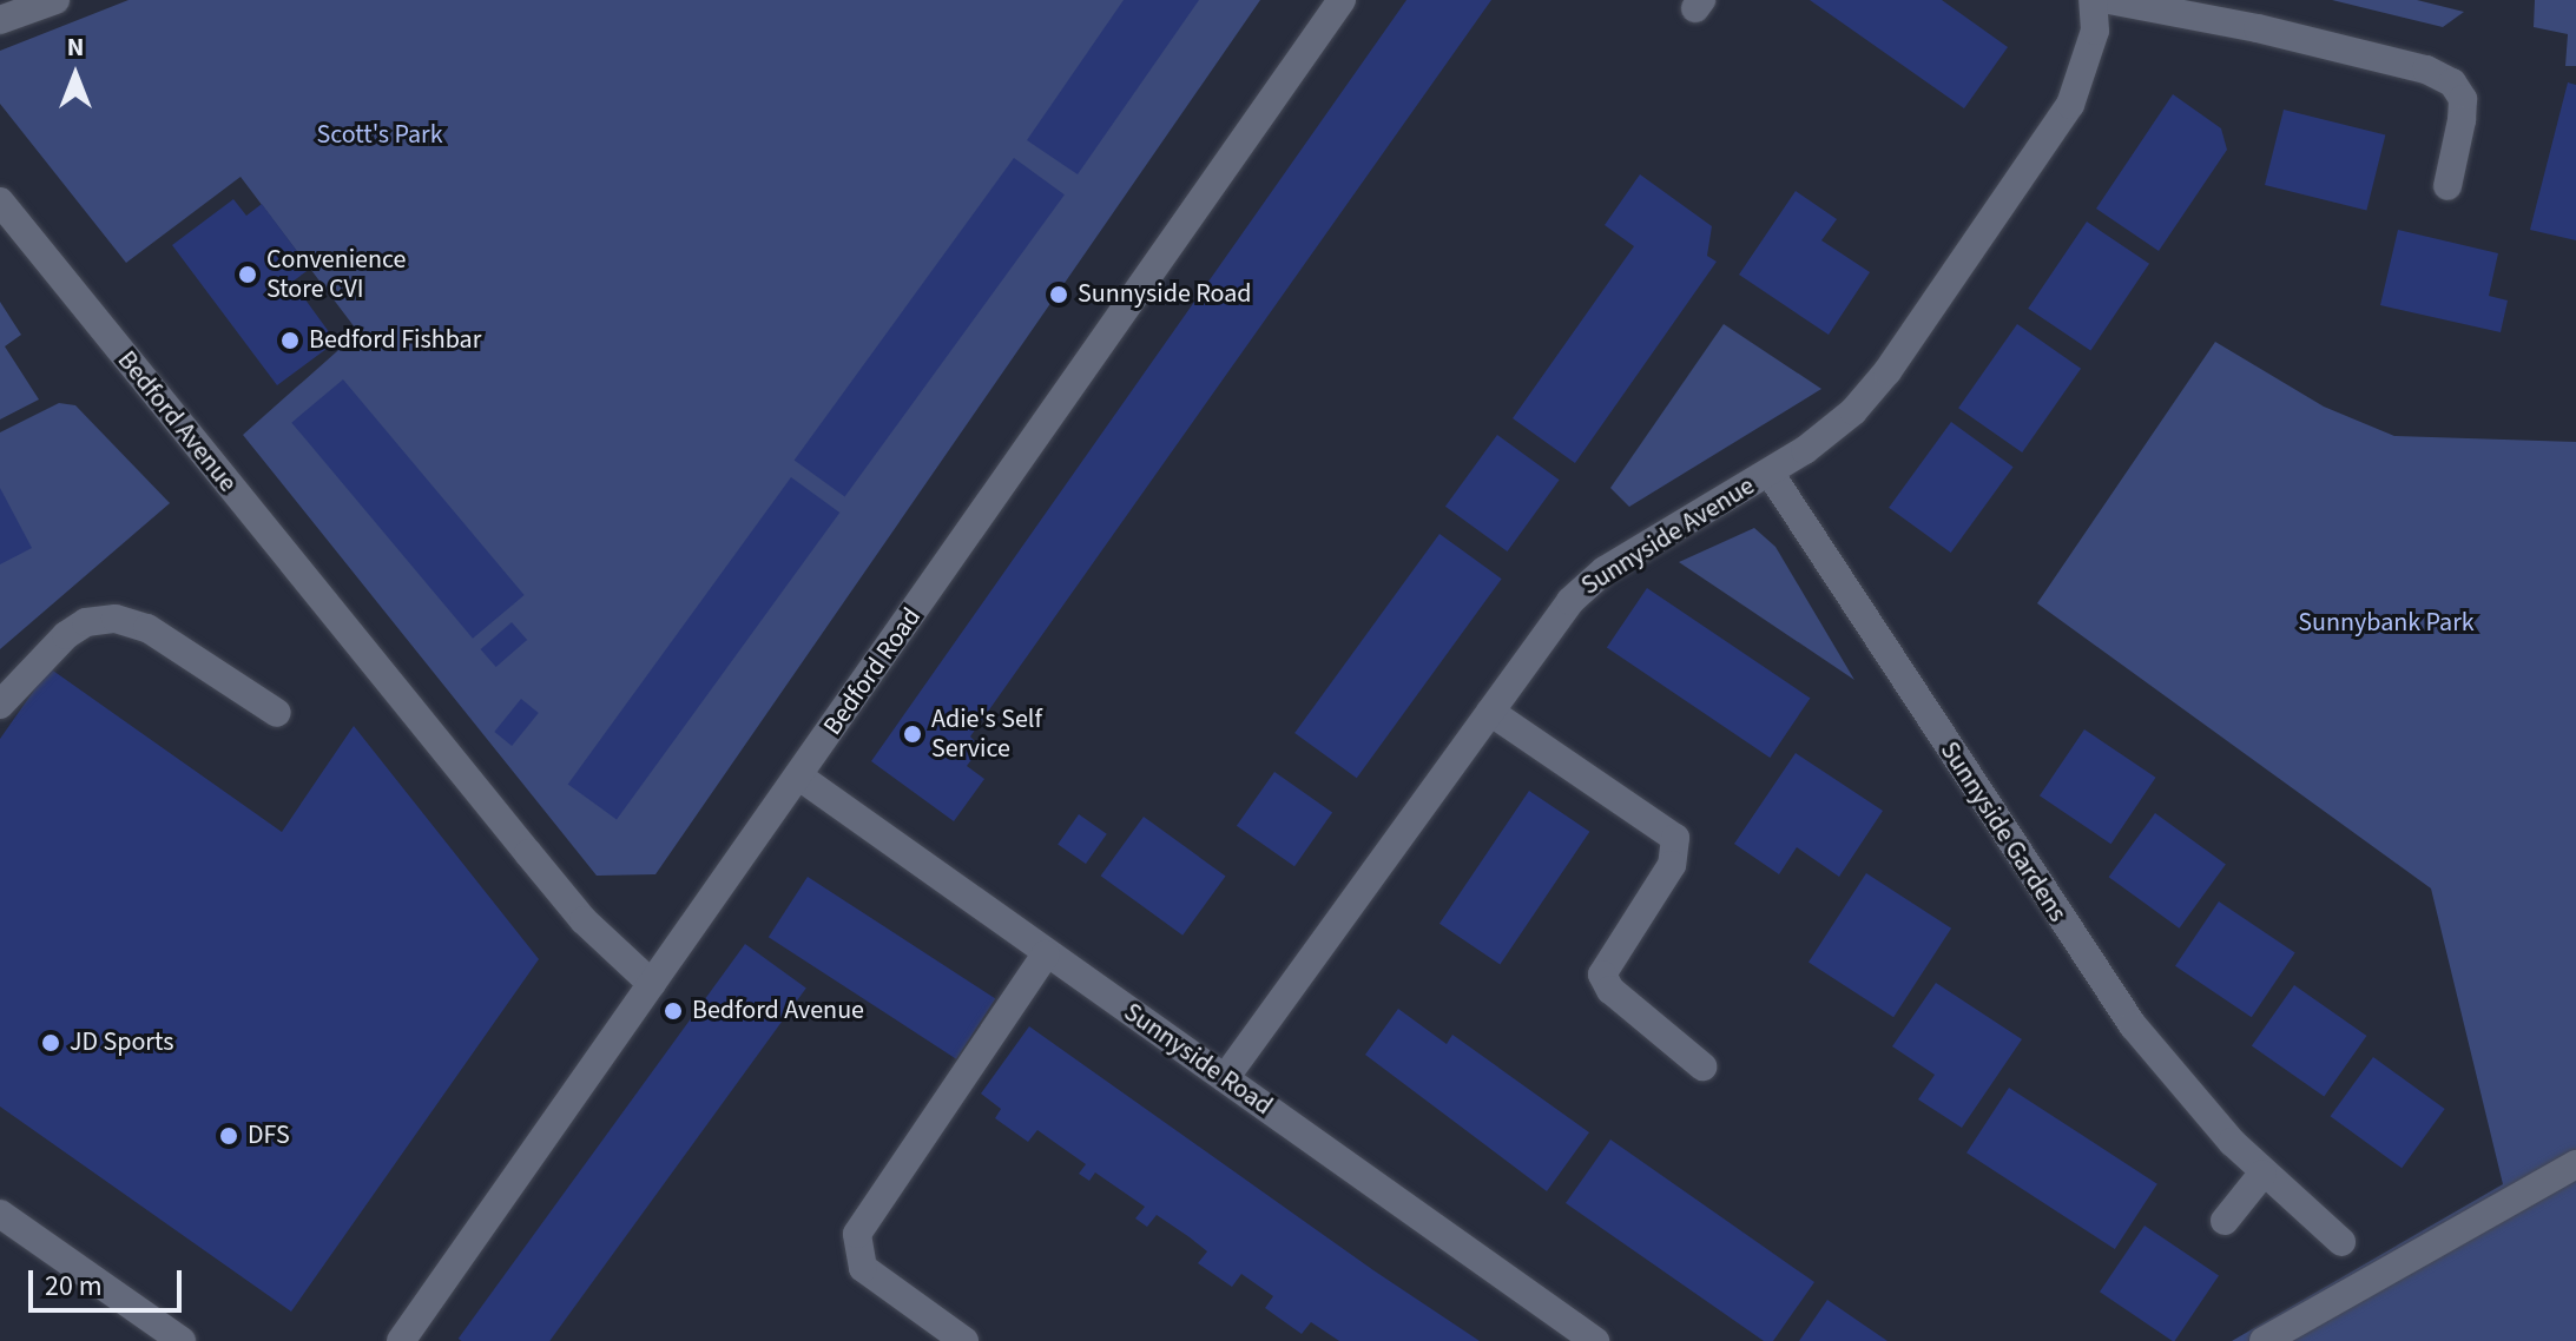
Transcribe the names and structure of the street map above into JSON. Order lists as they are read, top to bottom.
{
  "streets": {
    "street": [
      "Bedford Avenue",
      "Sunnyside Avenue",
      "Bedford Road",
      "Sunnyside Gardens",
      "Sunnyside Road"
    ]
  },
  "crossings": [
    ["Bedford Avenue", "Bedford Road"],
    ["Sunnyside Avenue", "Sunnyside Gardens"],
    ["Sunnyside Avenue", "Sunnyside Road"],
    ["Bedford Road", "Sunnyside Road"]
  ],
  "parks": ["Scott's Park", "Sunnybank Park"],
  "places": [
    "Convenience Store CVI",
    "Sunnyside Road",
    "Bedford Fishbar",
    "Adie's Self Service",
    "Bedford Avenue",
    "JD Sports",
    "DFS"
  ],
  "scale_bar": "20 m",
  "north": "top"
}
